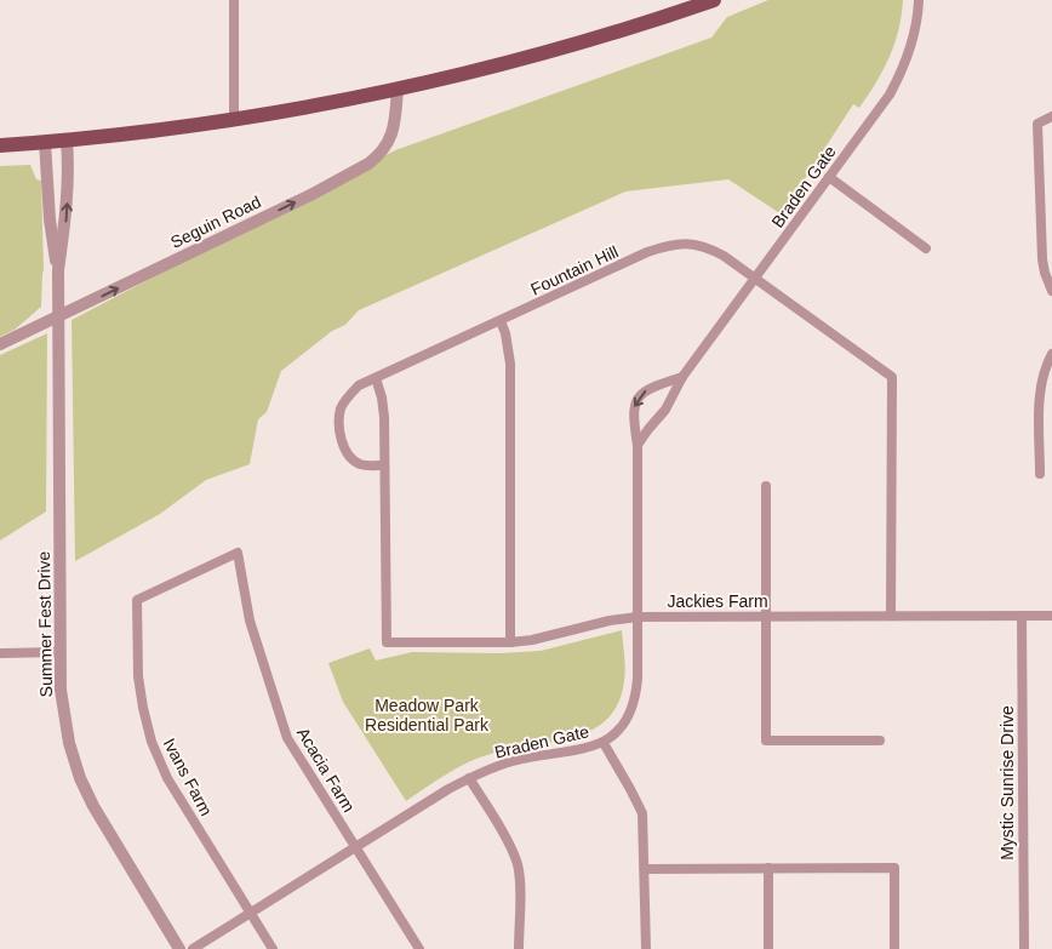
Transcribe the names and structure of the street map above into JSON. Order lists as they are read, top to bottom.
{
  "streets": {
    "street": [
      "Braden Gate",
      "Seguin Road",
      "Fountain Hill",
      "Jackies Farm",
      "Summer Fest Drive",
      "Acacia Farm",
      "Ivans Farm",
      "Mystic Sunrise Drive"
    ]
  },
  "crossings": [
    ["Braden Gate", "Fountain Hill"],
    ["Braden Gate", "Jackies Farm"],
    ["Braden Gate", "Acacia Farm"],
    ["Braden Gate", "Ivans Farm"],
    ["Seguin Road", "Summer Fest Drive"],
    ["Fountain Hill", "Jackies Farm"],
    ["Jackies Farm", "Mystic Sunrise Drive"],
    ["Acacia Farm", "Ivans Farm"]
  ],
  "one_way": ["Seguin Road"],
  "parks": ["Meadow Park Residential Park"]
}
